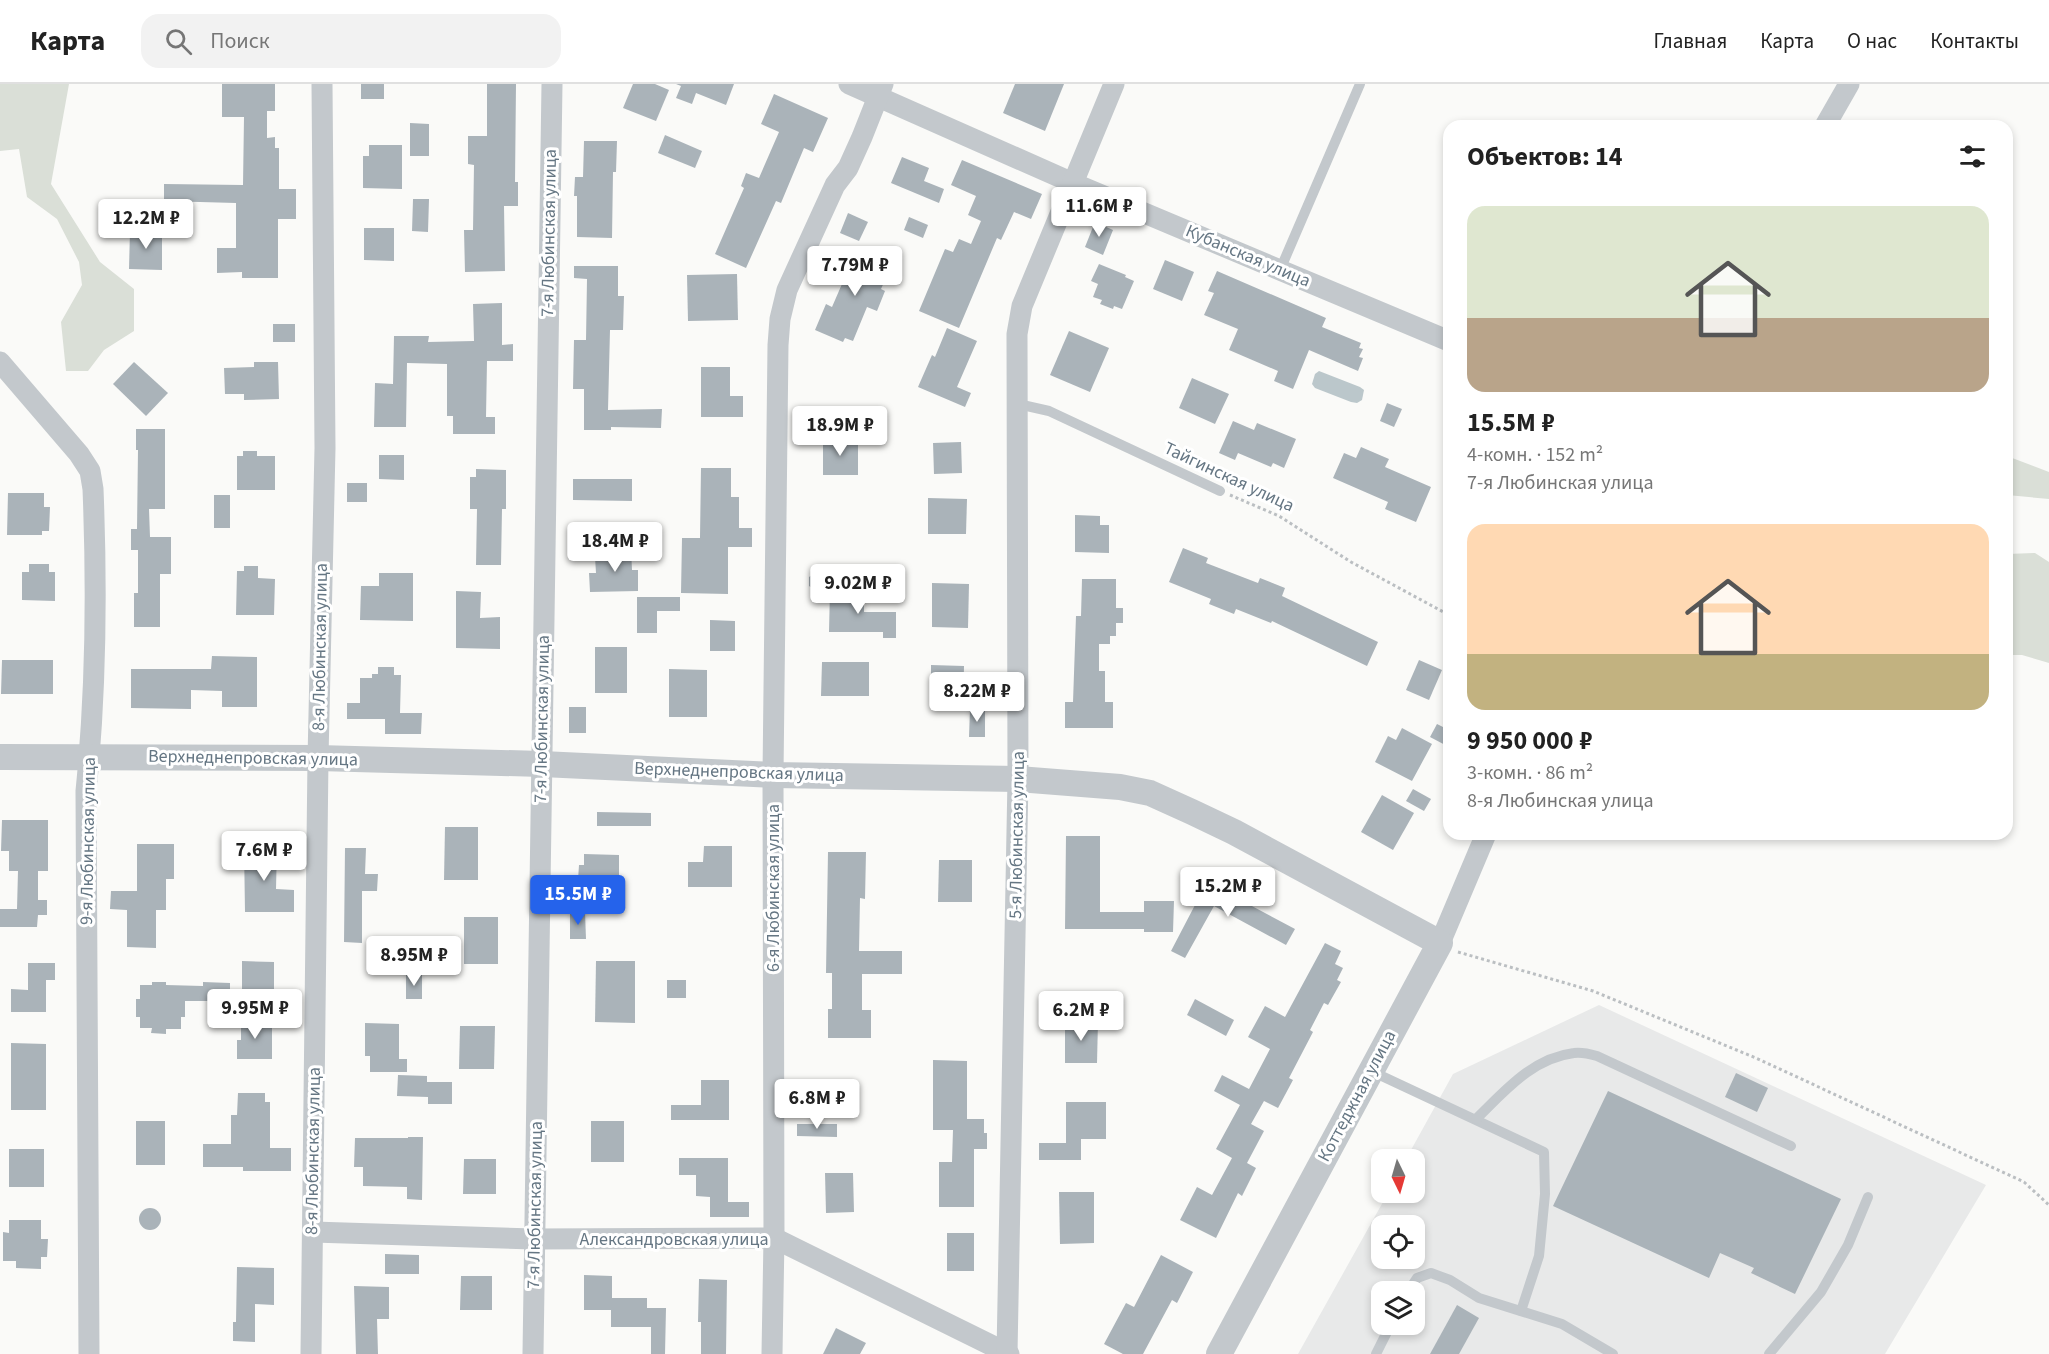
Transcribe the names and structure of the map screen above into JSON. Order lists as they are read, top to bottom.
{
  "streets": {
    "street": [
      "7-я Любинская улица",
      "Кубанская улица",
      "8-я Любинская улица",
      "Верхнеднепровская улица",
      "5-я Любинская улица",
      "9-я Любинская улица",
      "6-я Любинская улица",
      "Коттеджная улица",
      "Александровская улица"
    ],
    "lane": ["Тайгинская улица"]
  },
  "crossings": [
    ["7-я Любинская улица", "Верхнеднепровская улица"],
    ["7-я Любинская улица", "Александровская улица"],
    ["Кубанская улица", "5-я Любинская улица"],
    ["Кубанская улица", "6-я Любинская улица"],
    ["Тайгинская улица", "5-я Любинская улица"],
    ["8-я Любинская улица", "Верхнеднепровская улица"],
    ["8-я Любинская улица", "Александровская улица"],
    ["Верхнеднепровская улица", "5-я Любинская улица"],
    ["Верхнеднепровская улица", "9-я Любинская улица"],
    ["Верхнеднепровская улица", "6-я Любинская улица"],
    ["Верхнеднепровская улица", "Коттеджная улица"],
    ["5-я Любинская улица", "Александровская улица"],
    ["6-я Любинская улица", "Александровская улица"]
  ],
  "north": "bottom",
  "page": {
    "header": "Карта",
    "search": "Поиск",
    "nav": [
      "Главная",
      "Карта",
      "О нас",
      "Контакты"
    ],
    "heading": "Объектов: 14",
    "price": [
      "11.6M ₽",
      "12.2M ₽",
      "7.79M ₽",
      "18.9M ₽",
      "18.4M ₽",
      "9.02M ₽",
      "8.22M ₽",
      "7.6M ₽",
      "15.2M ₽",
      "15.5M ₽",
      "8.95M ₽",
      "9.95M ₽",
      "6.2M ₽",
      "6.8M ₽"
    ],
    "list": [
      {
        "name": "15.5M ₽",
        "note": "4-комн. · 152 m² · 7-я Любинская улица"
      },
      {
        "name": "9 950 000 ₽",
        "note": "3-комн. · 86 m² · 8-я Любинская улица"
      }
    ]
  }
}
